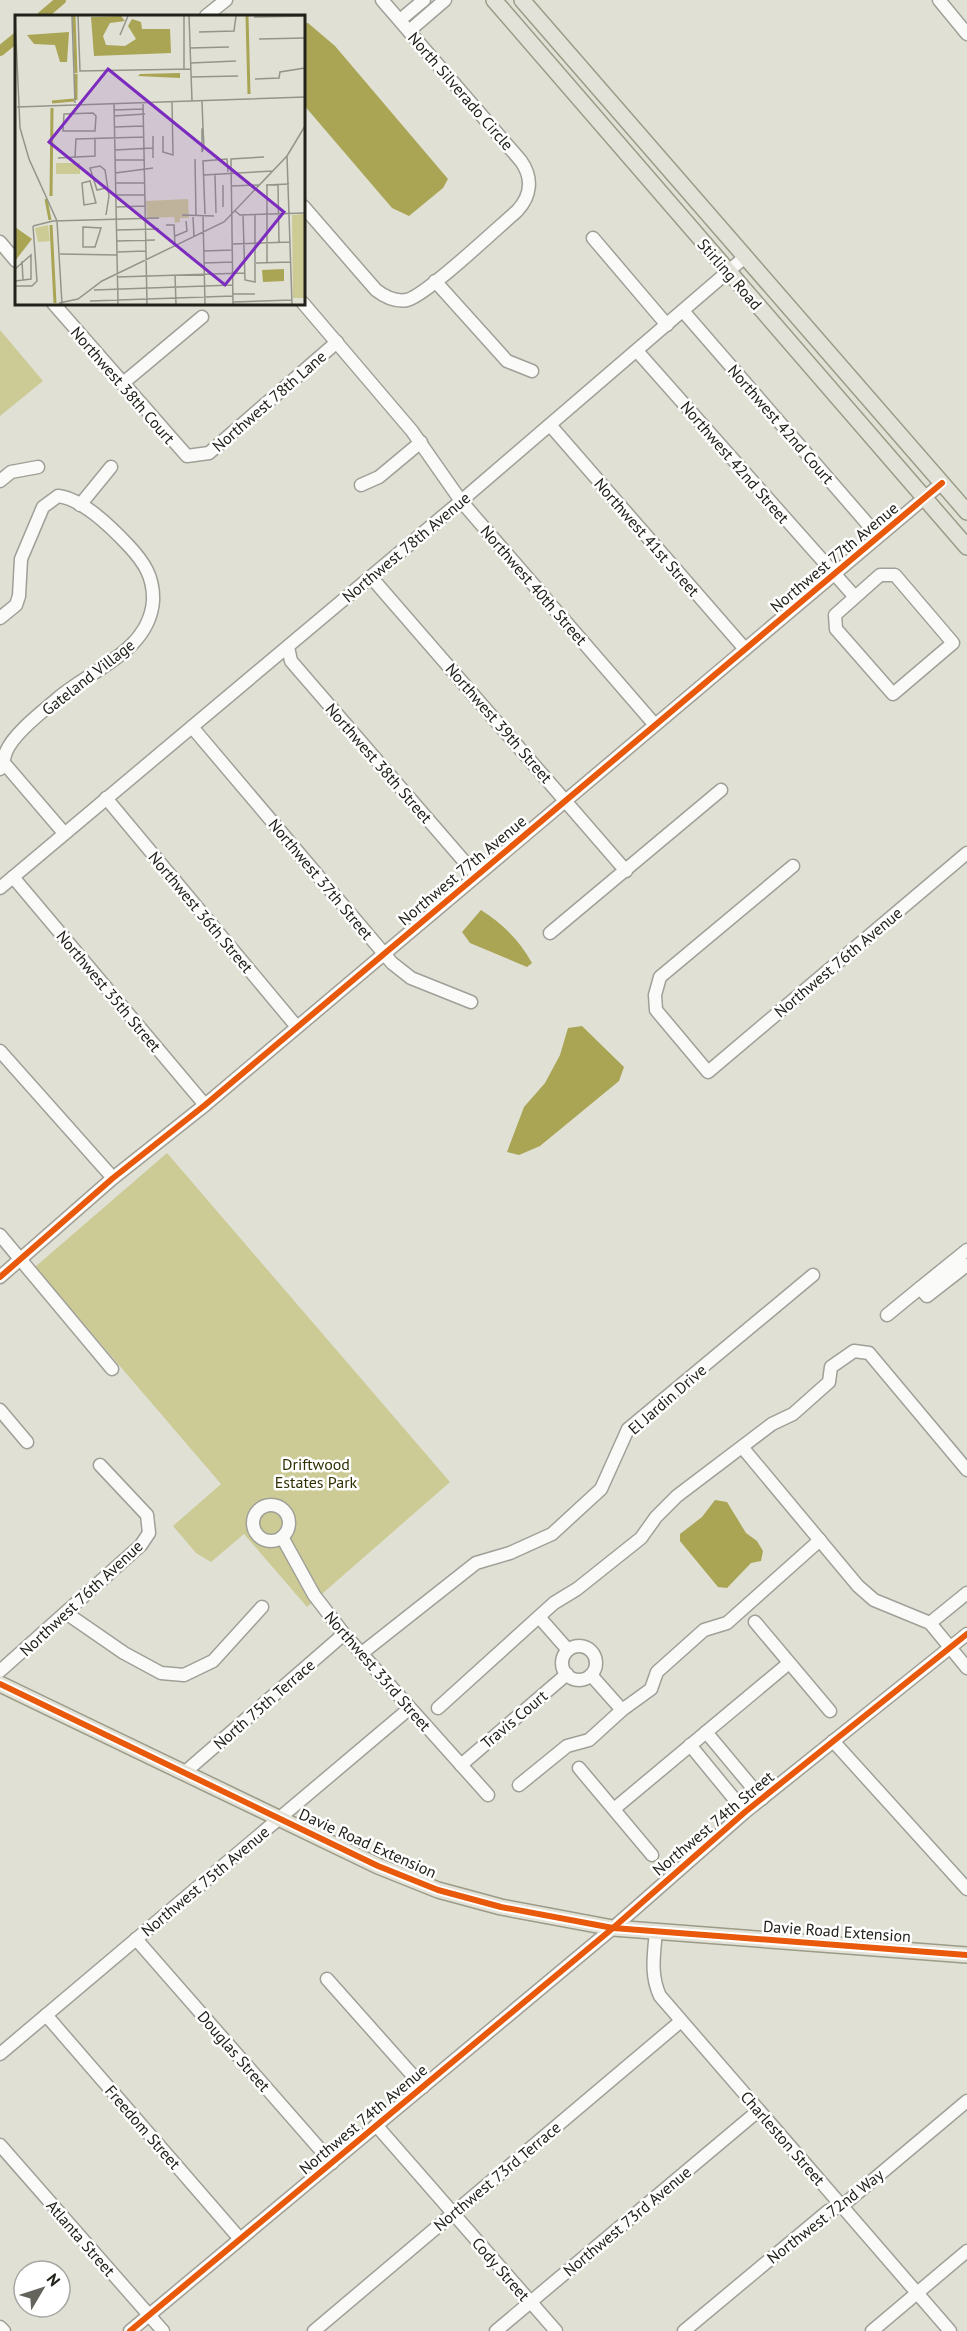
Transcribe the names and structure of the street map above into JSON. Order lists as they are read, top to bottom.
{
  "streets": {
    "main road": ["Stirling Road", "Davie Road Extension"],
    "street": [
      "North Silverado Circle",
      "Northwest 38th Court",
      "Northwest 78th Lane",
      "Northwest 42nd Court",
      "Northwest 42nd Street",
      "Northwest 41st Street",
      "Northwest 78th Avenue",
      "Northwest 77th Avenue",
      "Northwest 40th Street",
      "Gateland Village",
      "Northwest 39th Street",
      "Northwest 38th Street",
      "Northwest 37th Street",
      "Northwest 36th Street",
      "Northwest 76th Avenue",
      "Northwest 35th Street",
      "El Jardin Drive",
      "Northwest 33rd Street",
      "North 75th Terrace",
      "Travis Court",
      "Northwest 74th Street",
      "Northwest 75th Avenue",
      "Douglas Street",
      "Northwest 74th Avenue",
      "Freedom Street",
      "Charleston Street",
      "Northwest 73rd Terrace",
      "Northwest 72nd Way",
      "Northwest 73rd Avenue",
      "Atlanta Street",
      "Cody Street"
    ]
  },
  "crossings": [
    ["Stirling Road", "Northwest 78th Avenue"],
    ["Stirling Road", "Northwest 77th Avenue"],
    ["Northwest 38th Court", "Northwest 78th Lane"],
    ["Northwest 78th Lane", "Northwest 40th Street"],
    ["Northwest 42nd Court", "Northwest 78th Avenue"],
    ["Northwest 42nd Court", "Northwest 77th Avenue"],
    ["Northwest 42nd Street", "Northwest 78th Avenue"],
    ["Northwest 42nd Street", "Northwest 77th Avenue"],
    ["Northwest 41st Street", "Northwest 78th Avenue"],
    ["Northwest 41st Street", "Northwest 77th Avenue"],
    ["Northwest 78th Avenue", "Northwest 40th Street"],
    ["Northwest 78th Avenue", "Northwest 39th Street"],
    ["Northwest 78th Avenue", "Northwest 38th Street"],
    ["Northwest 78th Avenue", "Northwest 37th Street"],
    ["Northwest 78th Avenue", "Northwest 36th Street"],
    ["Northwest 78th Avenue", "Northwest 35th Street"],
    ["Northwest 77th Avenue", "Northwest 40th Street"],
    ["Northwest 77th Avenue", "Northwest 39th Street"],
    ["Northwest 77th Avenue", "Northwest 38th Street"],
    ["Northwest 77th Avenue", "Northwest 37th Street"],
    ["Northwest 77th Avenue", "Northwest 36th Street"],
    ["Northwest 77th Avenue", "Northwest 35th Street"],
    ["El Jardin Drive", "Northwest 33rd Street"],
    ["Northwest 33rd Street", "North 75th Terrace"],
    ["Northwest 33rd Street", "Travis Court"],
    ["Northwest 33rd Street", "Northwest 75th Avenue"],
    ["North 75th Terrace", "Davie Road Extension"],
    ["Northwest 74th Street", "Davie Road Extension"],
    ["Northwest 74th Street", "Northwest 74th Avenue"],
    ["Davie Road Extension", "Northwest 75th Avenue"],
    ["Davie Road Extension", "Northwest 74th Avenue"],
    ["Davie Road Extension", "Charleston Street"],
    ["Northwest 75th Avenue", "Douglas Street"],
    ["Northwest 75th Avenue", "Freedom Street"],
    ["Douglas Street", "Northwest 74th Avenue"],
    ["Northwest 74th Avenue", "Freedom Street"],
    ["Northwest 74th Avenue", "Atlanta Street"],
    ["Northwest 74th Avenue", "Cody Street"],
    ["Charleston Street", "Northwest 73rd Terrace"],
    ["Charleston Street", "Northwest 72nd Way"],
    ["Charleston Street", "Northwest 73rd Avenue"],
    ["Northwest 73rd Terrace", "Cody Street"],
    ["Northwest 73rd Avenue", "Cody Street"]
  ],
  "parks": ["Driftwood Estates Park"],
  "north": "top right"
}
